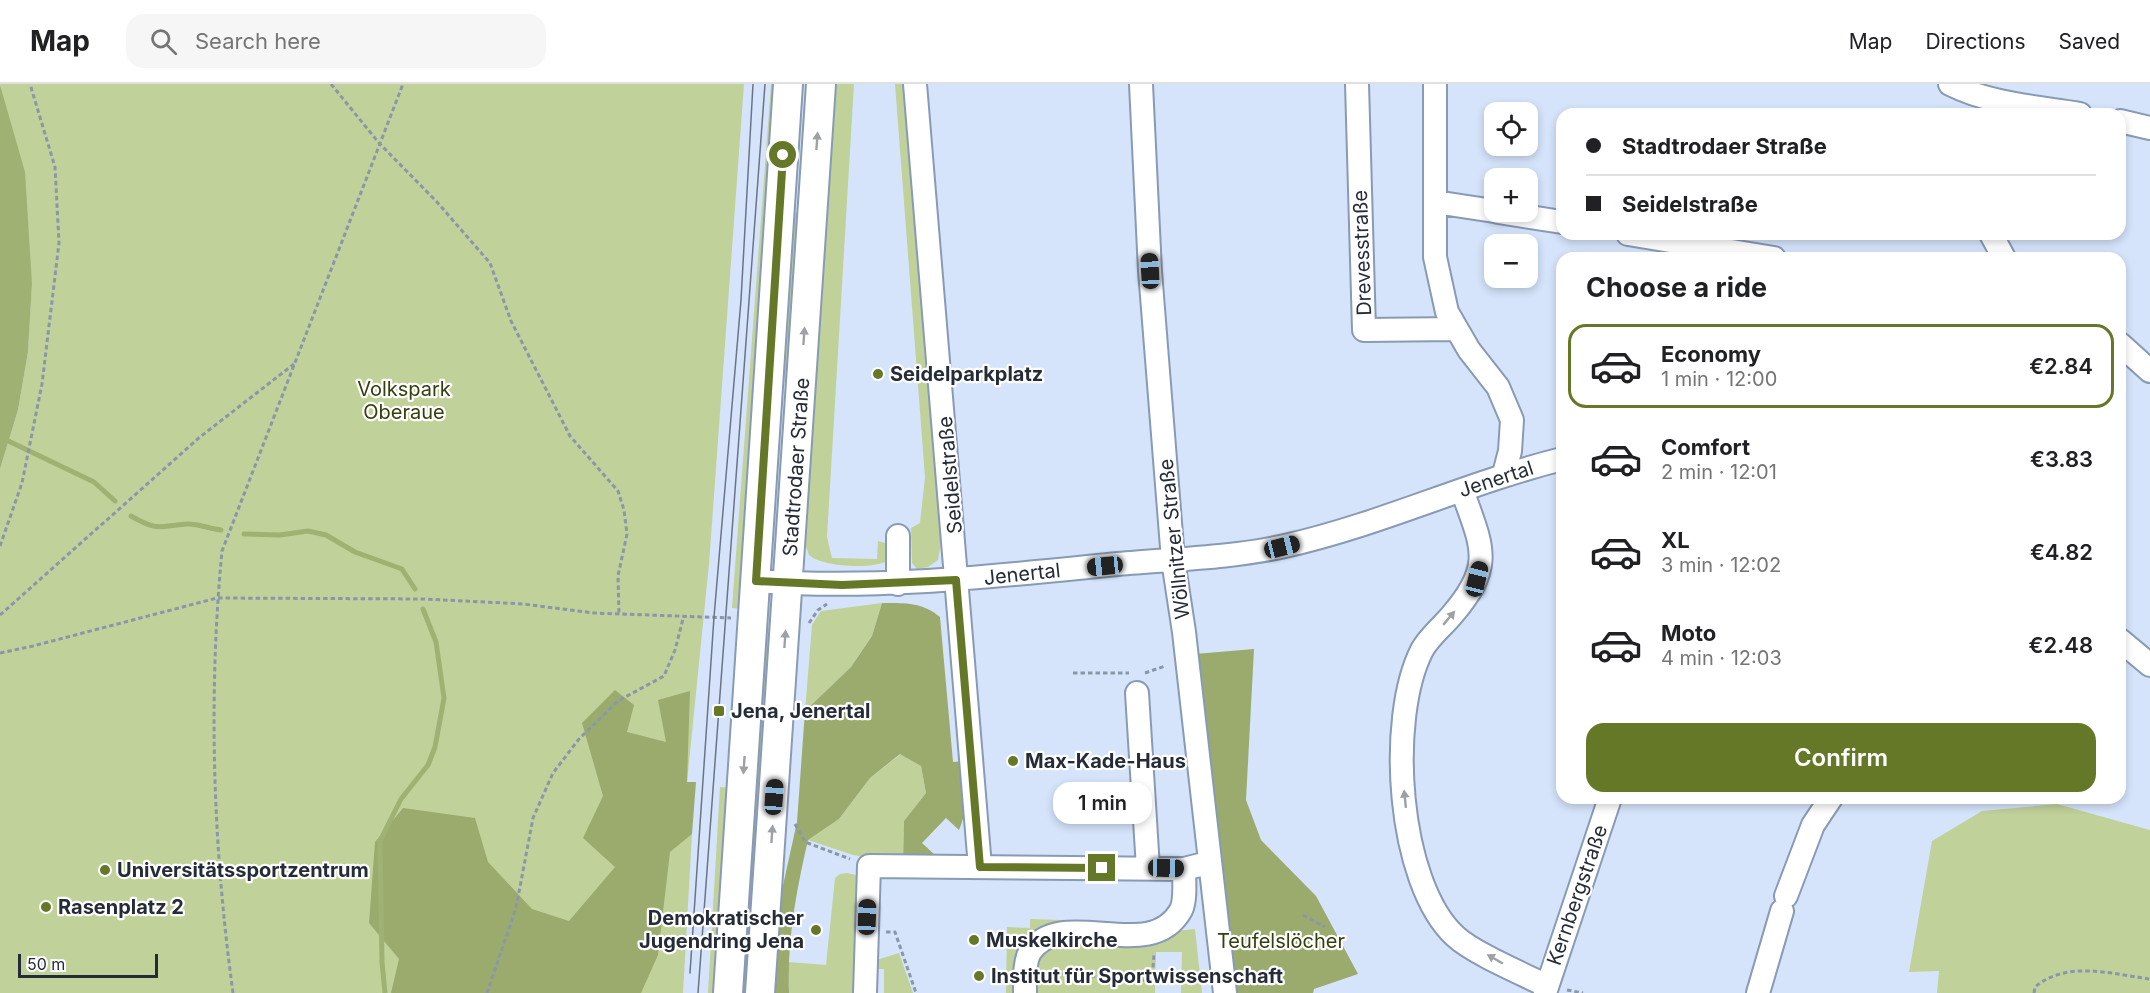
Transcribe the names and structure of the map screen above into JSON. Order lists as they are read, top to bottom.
{
  "streets": {
    "main road": ["Stadtrodaer Straße"],
    "street": [
      "Drevesstraße",
      "Seidelstraße",
      "Jenertal",
      "Wöllnitzer Straße",
      "Kernbergstraße"
    ]
  },
  "crossings": [
    ["Stadtrodaer Straße", "Jenertal"],
    ["Seidelstraße", "Jenertal"],
    ["Jenertal", "Wöllnitzer Straße"]
  ],
  "parks": ["Volkspark Oberaue", "Teufelslöcher"],
  "places": {
    "other": [
      "Seidelparkplatz",
      "Max-Kade-Haus",
      "Universitätssportzentrum",
      "Rasenplatz 2",
      "Demokratischer Jugendring Jena",
      "Muskelkirche",
      "Institut für Sportwissenschaft"
    ],
    "transit": ["Jena, Jenertal"]
  },
  "scale_bar": "50 m",
  "page": {
    "header": "Map",
    "search": "Search here",
    "nav": ["Map", "Directions", "Saved"],
    "map_buttons": ["+", "−"],
    "banner": ["Stadtrodaer Straße", "Seidelstraße"],
    "heading": "Choose a ride",
    "list": [
      {
        "name": "Economy",
        "note": "1 min · 12:00",
        "value": "€2.84"
      },
      {
        "name": "Comfort",
        "note": "2 min · 12:01",
        "value": "€3.83"
      },
      {
        "name": "XL",
        "note": "3 min · 12:02",
        "value": "€4.82"
      },
      {
        "name": "Moto",
        "note": "4 min · 12:03",
        "value": "€2.48"
      }
    ],
    "buttons": "Confirm",
    "bubble": "1 min",
    "scale": "50 m"
  }
}
